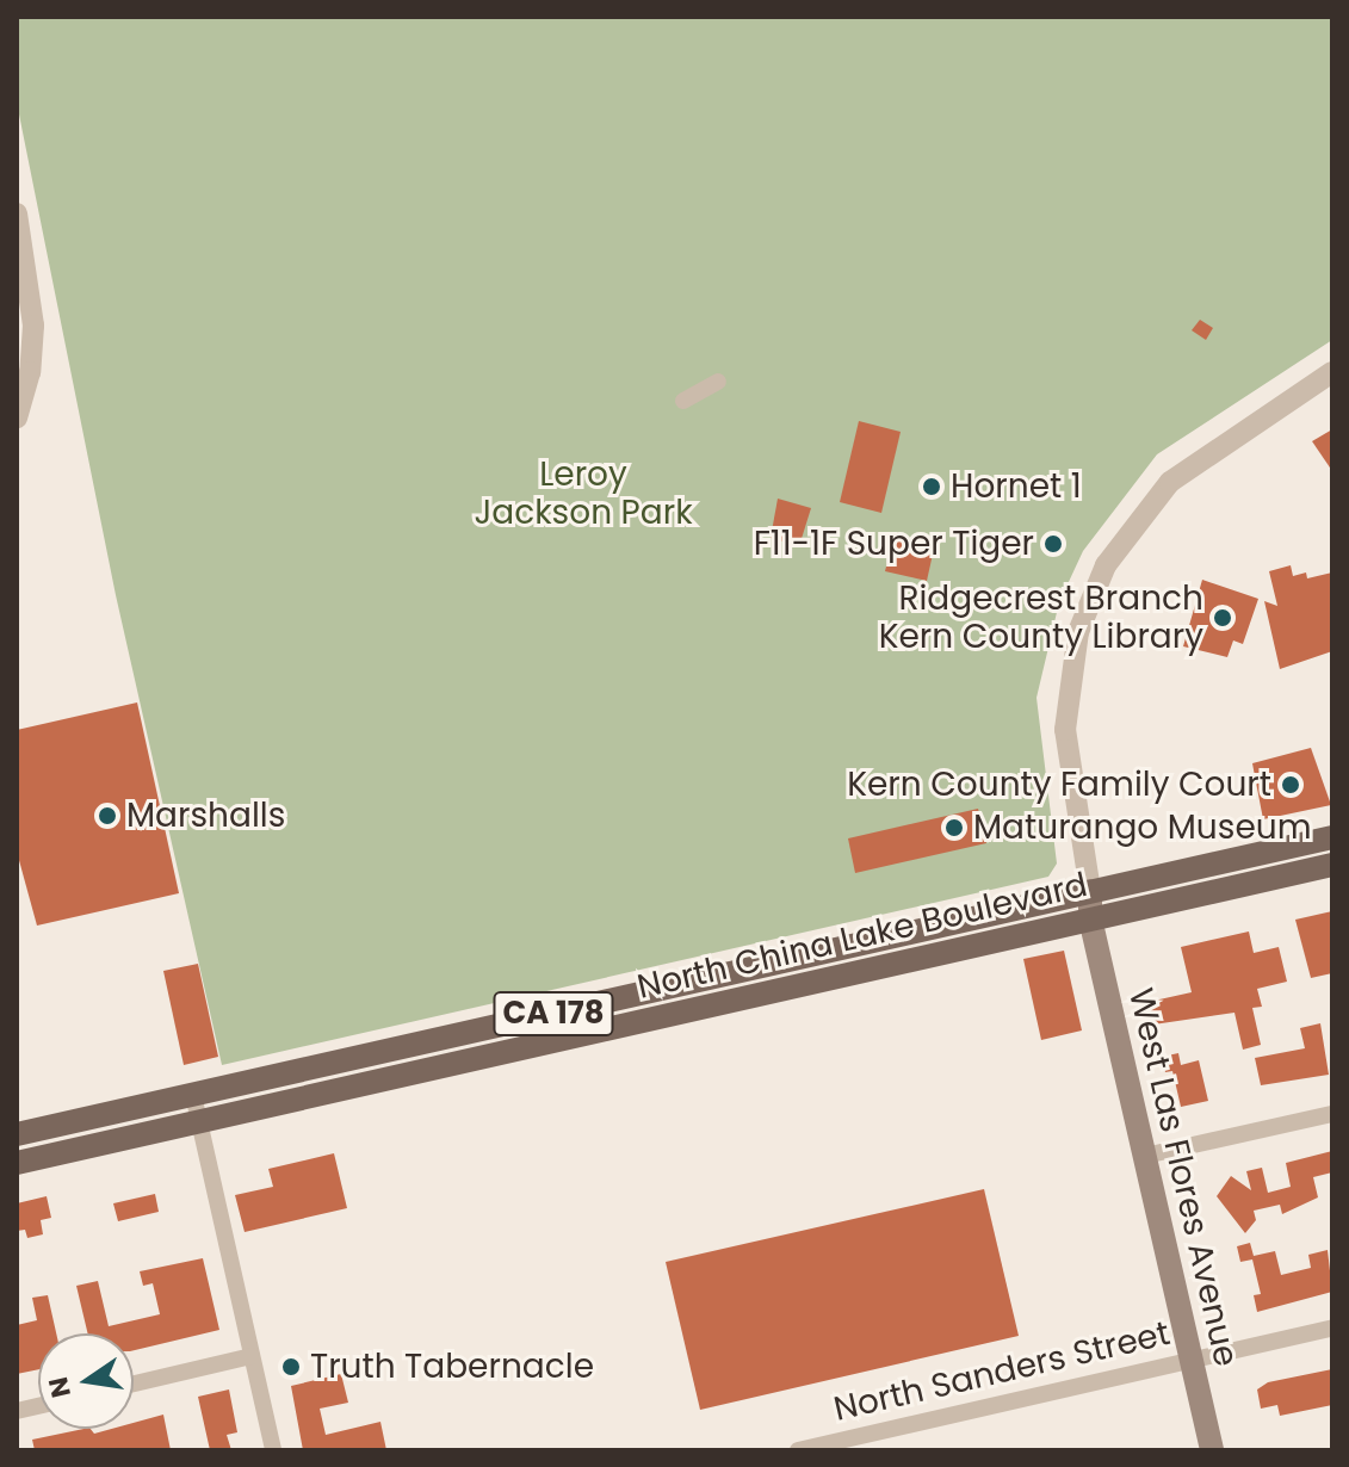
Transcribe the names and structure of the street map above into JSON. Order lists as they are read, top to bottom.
{
  "streets": {
    "main road": ["North China Lake Boulevard", "CA 178", "West Las Flores Avenue"],
    "street": ["North Sanders Street"]
  },
  "crossings": [
    ["North China Lake Boulevard", "West Las Flores Avenue"],
    ["West Las Flores Avenue", "North Sanders Street"]
  ],
  "parks": ["Leroy Jackson Park"],
  "places": [
    "Hornet 1",
    "F11-1F Super Tiger",
    "Ridgecrest Branch Kern County Library",
    "Kern County Family Court",
    "Marshalls",
    "Maturango Museum",
    "Truth Tabernacle"
  ],
  "north": "left"
}
